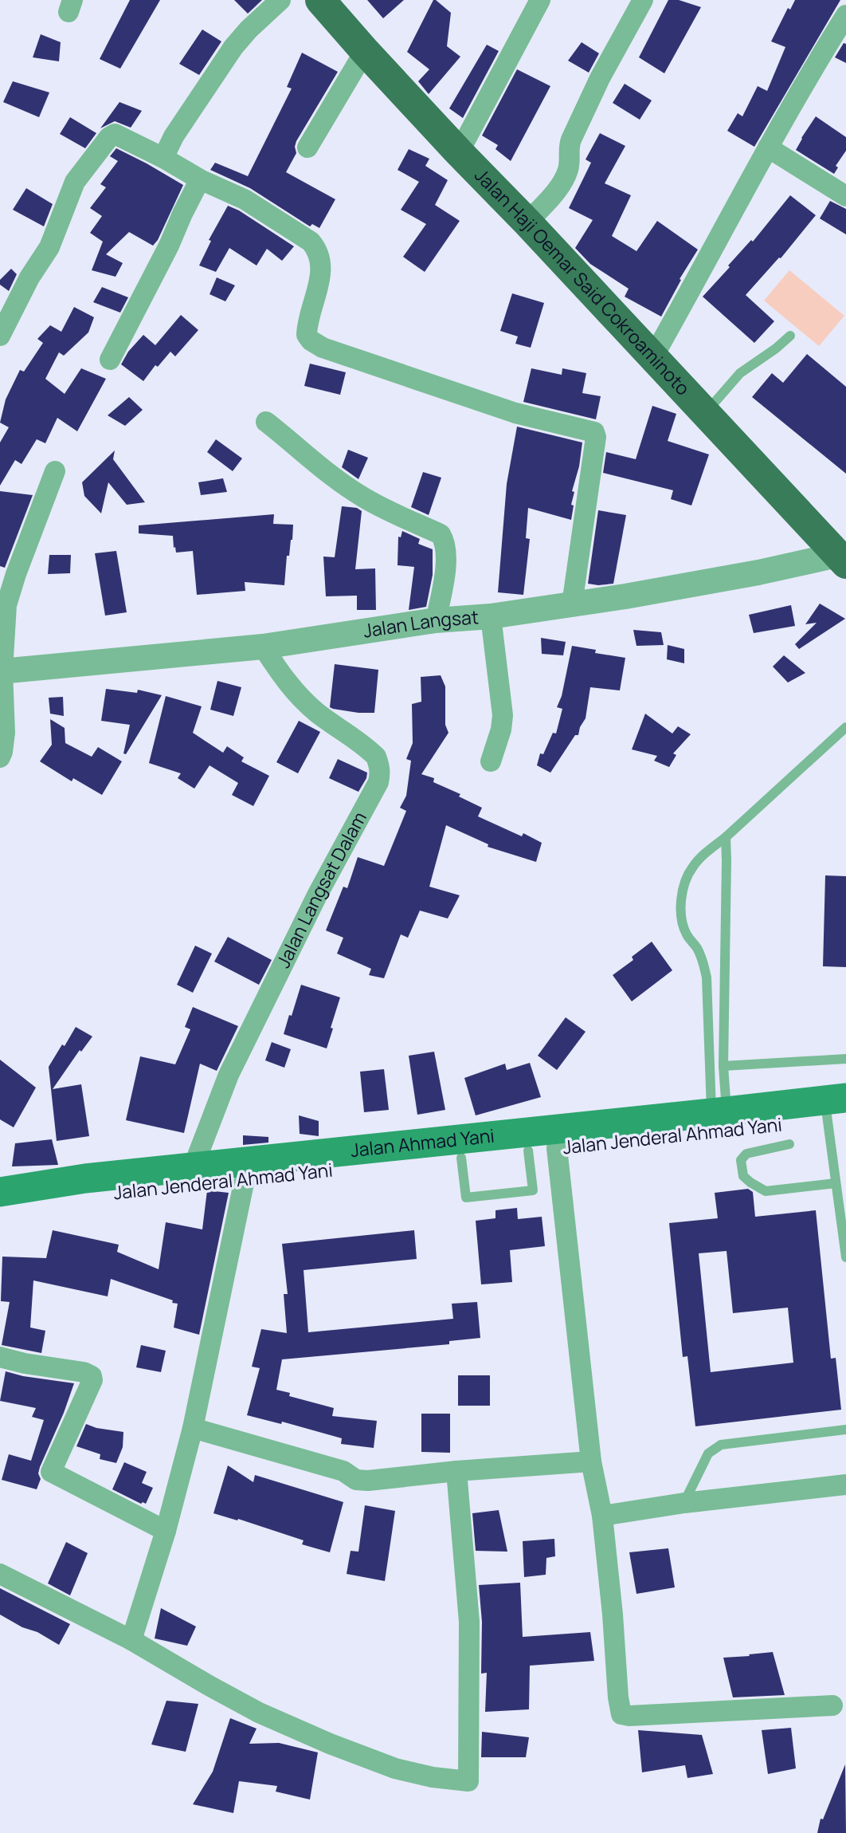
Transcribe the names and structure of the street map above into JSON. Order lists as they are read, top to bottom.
{
  "streets": {
    "highway": ["Jalan Haji Oemar Said Cokroaminoto"],
    "main road": ["Jalan Jenderal Ahmad Yani", "Jalan Ahmad Yani"],
    "street": ["Jalan Langsat", "Jalan Langsat Dalam"]
  },
  "crossings": [
    ["Jalan Haji Oemar Said Cokroaminoto", "Jalan Langsat"],
    ["Jalan Langsat", "Jalan Langsat Dalam"],
    ["Jalan Langsat Dalam", "Jalan Ahmad Yani"],
    ["Jalan Jenderal Ahmad Yani", "Jalan Ahmad Yani"]
  ]
}
